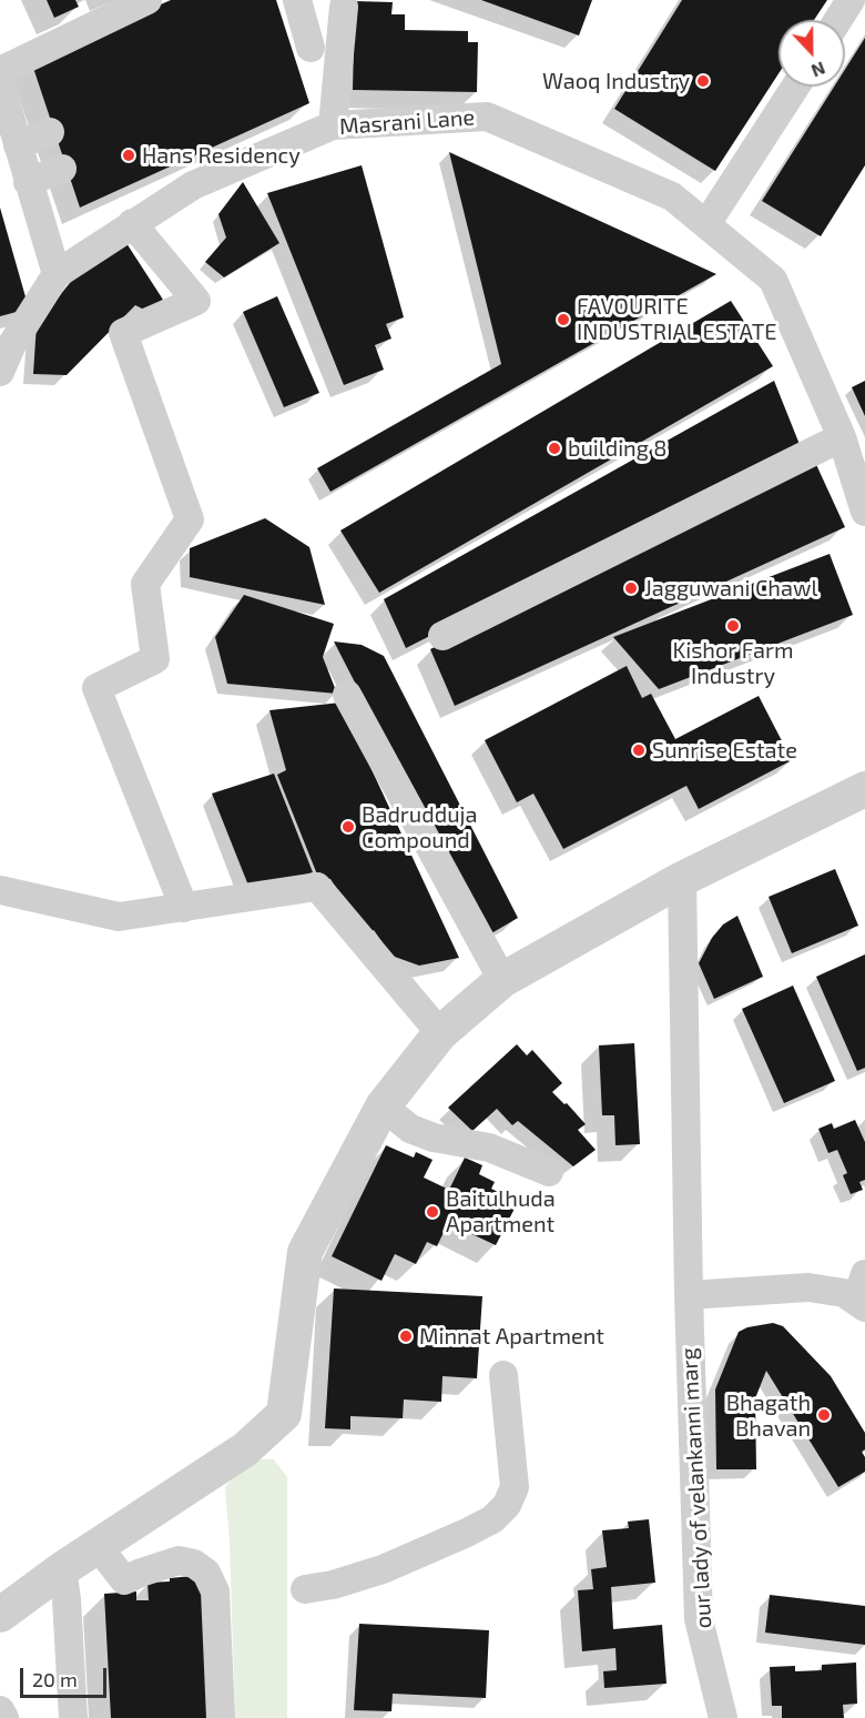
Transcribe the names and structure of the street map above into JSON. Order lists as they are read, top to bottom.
{
  "streets": {
    "street": ["Masrani Lane", "our lady of velankanni marg"]
  },
  "places": [
    "Waoq Industry",
    "Hans Residency",
    "FAVOURITE INDUSTRIAL ESTATE",
    "building 8",
    "Jagguwani Chawl",
    "Kishor Farm Industry",
    "Sunrise Estate",
    "Badrudduja Compound",
    "Baitulhuda Apartment",
    "Minnat Apartment",
    "Bhagath Bhavan"
  ],
  "scale_bar": "20 m",
  "north": "bottom"
}
